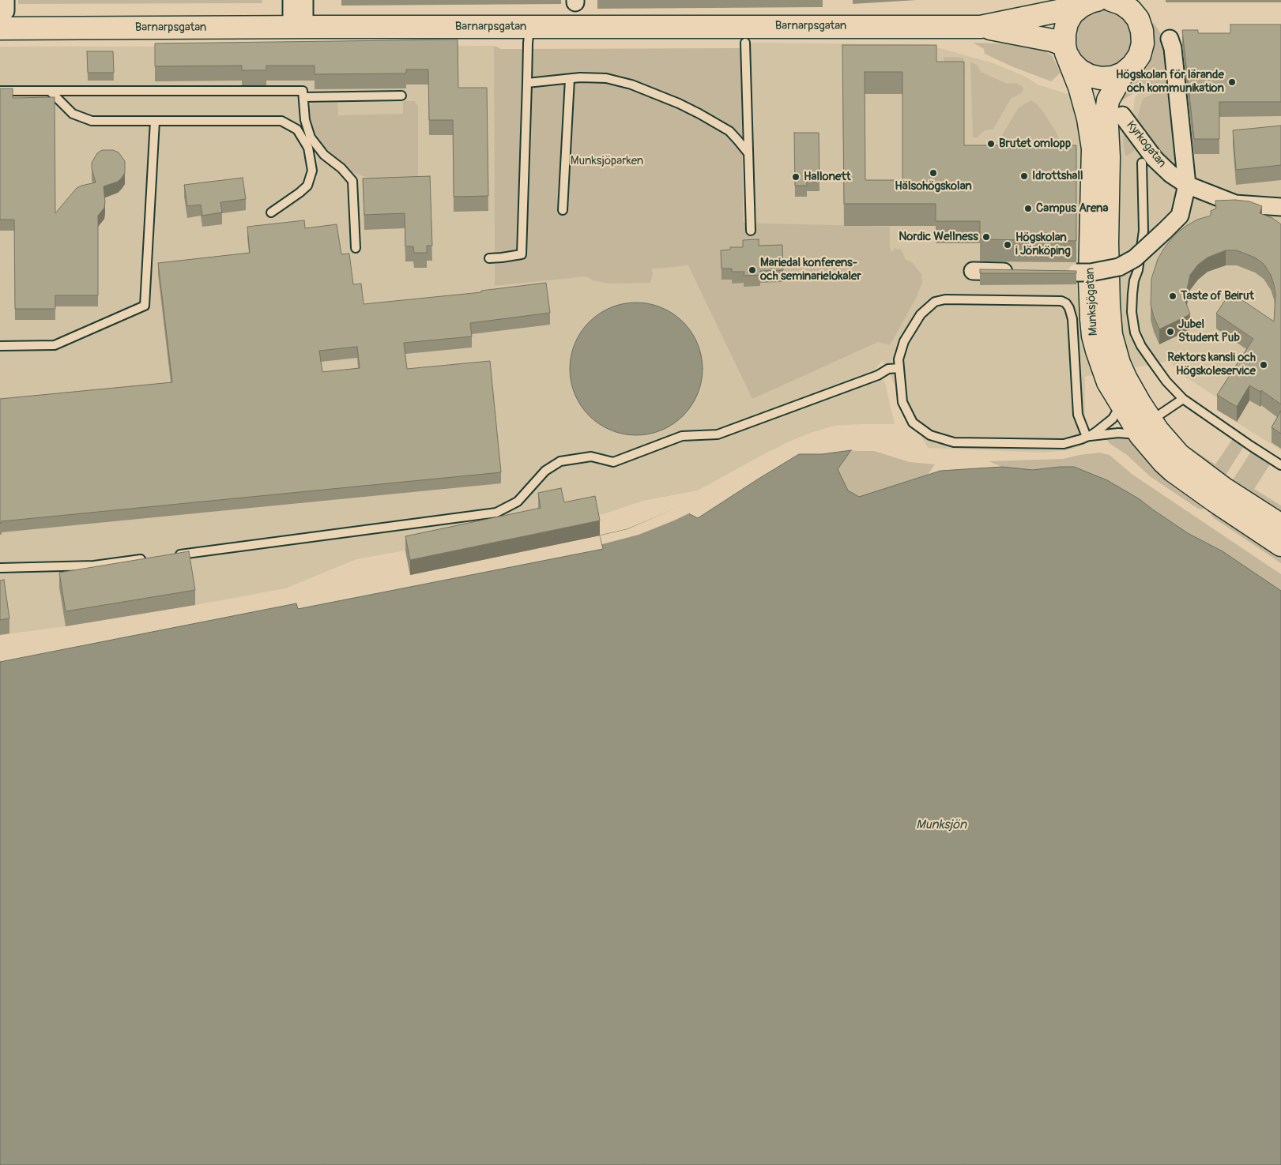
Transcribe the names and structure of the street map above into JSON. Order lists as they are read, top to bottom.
{
  "streets": {
    "main road": ["Barnarpsgatan", "Munksjögatan"],
    "street": ["Kyrkogatan"]
  },
  "crossings": [
    ["Barnarpsgatan", "Munksjögatan"]
  ],
  "water": ["Munksjön"],
  "parks": ["Munksjöparken"],
  "places": [
    "Högskolan för lärande och kommunikation",
    "Brutet omlopp",
    "Hälsohögskolan",
    "Idrottshall",
    "Hallonett",
    "Campus Arena",
    "Nordic Wellness",
    "Högskolan i Jönköping",
    "Mariedal konferens- och seminarielokaler",
    "Taste of Beirut",
    "Jubel Student Pub",
    "Rektors kansli och Högskoleservice"
  ]
}
